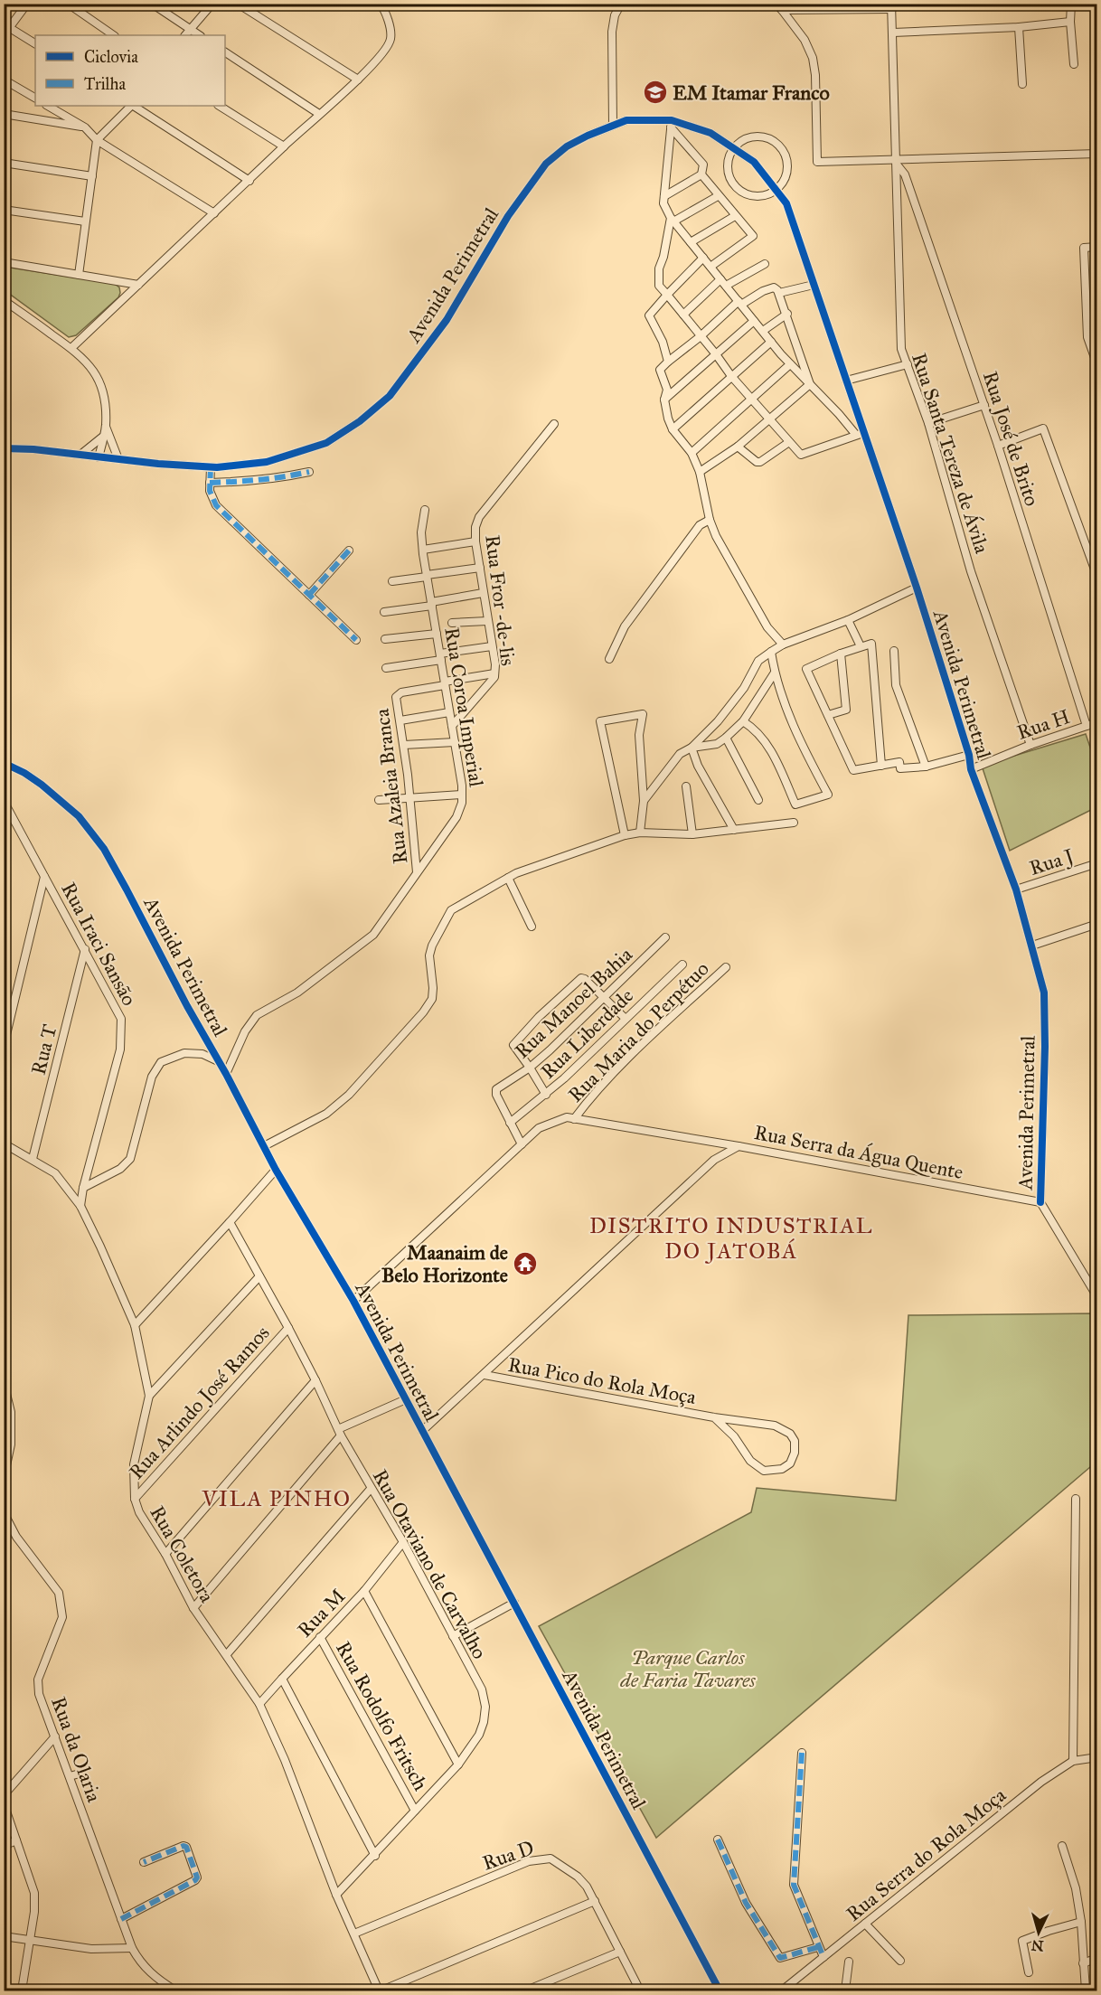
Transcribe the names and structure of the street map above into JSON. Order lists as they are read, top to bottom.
{
  "streets": {
    "street": [
      "Avenida Perimetral",
      "Rua José de Brito",
      "Rua Santa Tereza de Ávila",
      "Rua Fror -de-lis",
      "Rua Coroa Imperial",
      "Rua H",
      "Rua Azaleia Branca",
      "Rua J",
      "Rua Iraci Sansão",
      "Rua Manoel Bahia",
      "Rua Maria do Perpétuo",
      "Rua Liberdade",
      "Rua T",
      "Rua Serra da Água Quente",
      "Rua Pico do Rola Moça",
      "Rua Arlindo José Ramos",
      "Rua Coletora",
      "Rua Otaviano de Carvalho",
      "Rua M",
      "Rua Rodolfo Fritsch",
      "Rua da Olaria",
      "Rua Serra do Rola Moça",
      "Rua D"
    ]
  },
  "crossings": [
    ["Avenida Perimetral", "Rua Coroa Imperial"],
    ["Avenida Perimetral", "Rua H"],
    ["Avenida Perimetral", "Rua J"],
    ["Avenida Perimetral", "Rua Serra da Água Quente"],
    ["Rua José de Brito", "Rua Santa Tereza de Ávila"],
    ["Rua José de Brito", "Rua H"],
    ["Rua Santa Tereza de Ávila", "Rua H"],
    ["Rua Fror -de-lis", "Rua Coroa Imperial"],
    ["Rua Coroa Imperial", "Rua Azaleia Branca"],
    ["Rua Iraci Sansão", "Rua T"],
    ["Rua Iraci Sansão", "Rua Coletora"],
    ["Rua Manoel Bahia", "Rua Liberdade"],
    ["Rua T", "Rua Coletora"],
    ["Rua Serra da Água Quente", "Rua Pico do Rola Moça"],
    ["Rua Arlindo José Ramos", "Rua Coletora"],
    ["Rua Arlindo José Ramos", "Rua Otaviano de Carvalho"],
    ["Rua Coletora", "Rua Otaviano de Carvalho"],
    ["Rua Coletora", "Rua M"],
    ["Rua Coletora", "Rua D"],
    ["Rua Otaviano de Carvalho", "Rua M"],
    ["Rua Otaviano de Carvalho", "Rua Rodolfo Fritsch"],
    ["Rua M", "Rua Rodolfo Fritsch"]
  ],
  "districts": ["DISTRITO INDUSTRIAL DO JATOBÁ", "VILA PINHO"],
  "parks": ["Parque Carlos de Faria Tavares"],
  "places": {
    "school or university": ["EM Itamar Franco"],
    "temple": ["Maanaim de Belo Horizonte"]
  },
  "legend": ["Ciclovia", "Trilha"],
  "north": "bottom"
}
